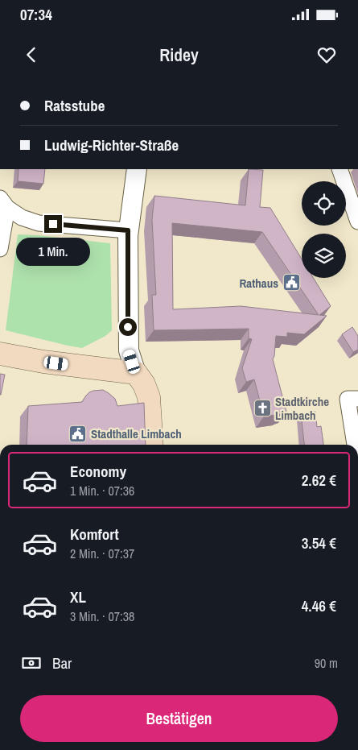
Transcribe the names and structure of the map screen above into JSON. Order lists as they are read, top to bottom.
{
  "places": {
    "public building": ["Rathaus", "Stadthalle Limbach"],
    "church": ["Stadtkirche Limbach"]
  },
  "page": {
    "status": "07:34",
    "header": "Ridey",
    "banner": ["Ratsstube", "Ludwig-Richter-Straße"],
    "bubble": "1 Min.",
    "list": [
      {
        "name": "Economy",
        "note": "1 Min. · 07:36",
        "value": "2.62 €"
      },
      {
        "name": "Komfort",
        "note": "2 Min. · 07:37",
        "value": "3.54 €"
      },
      {
        "name": "XL",
        "note": "3 Min. · 07:38",
        "value": "4.46 €"
      }
    ],
    "pay": ["Bar", "90 m"],
    "buttons": "Bestätigen"
  }
}
